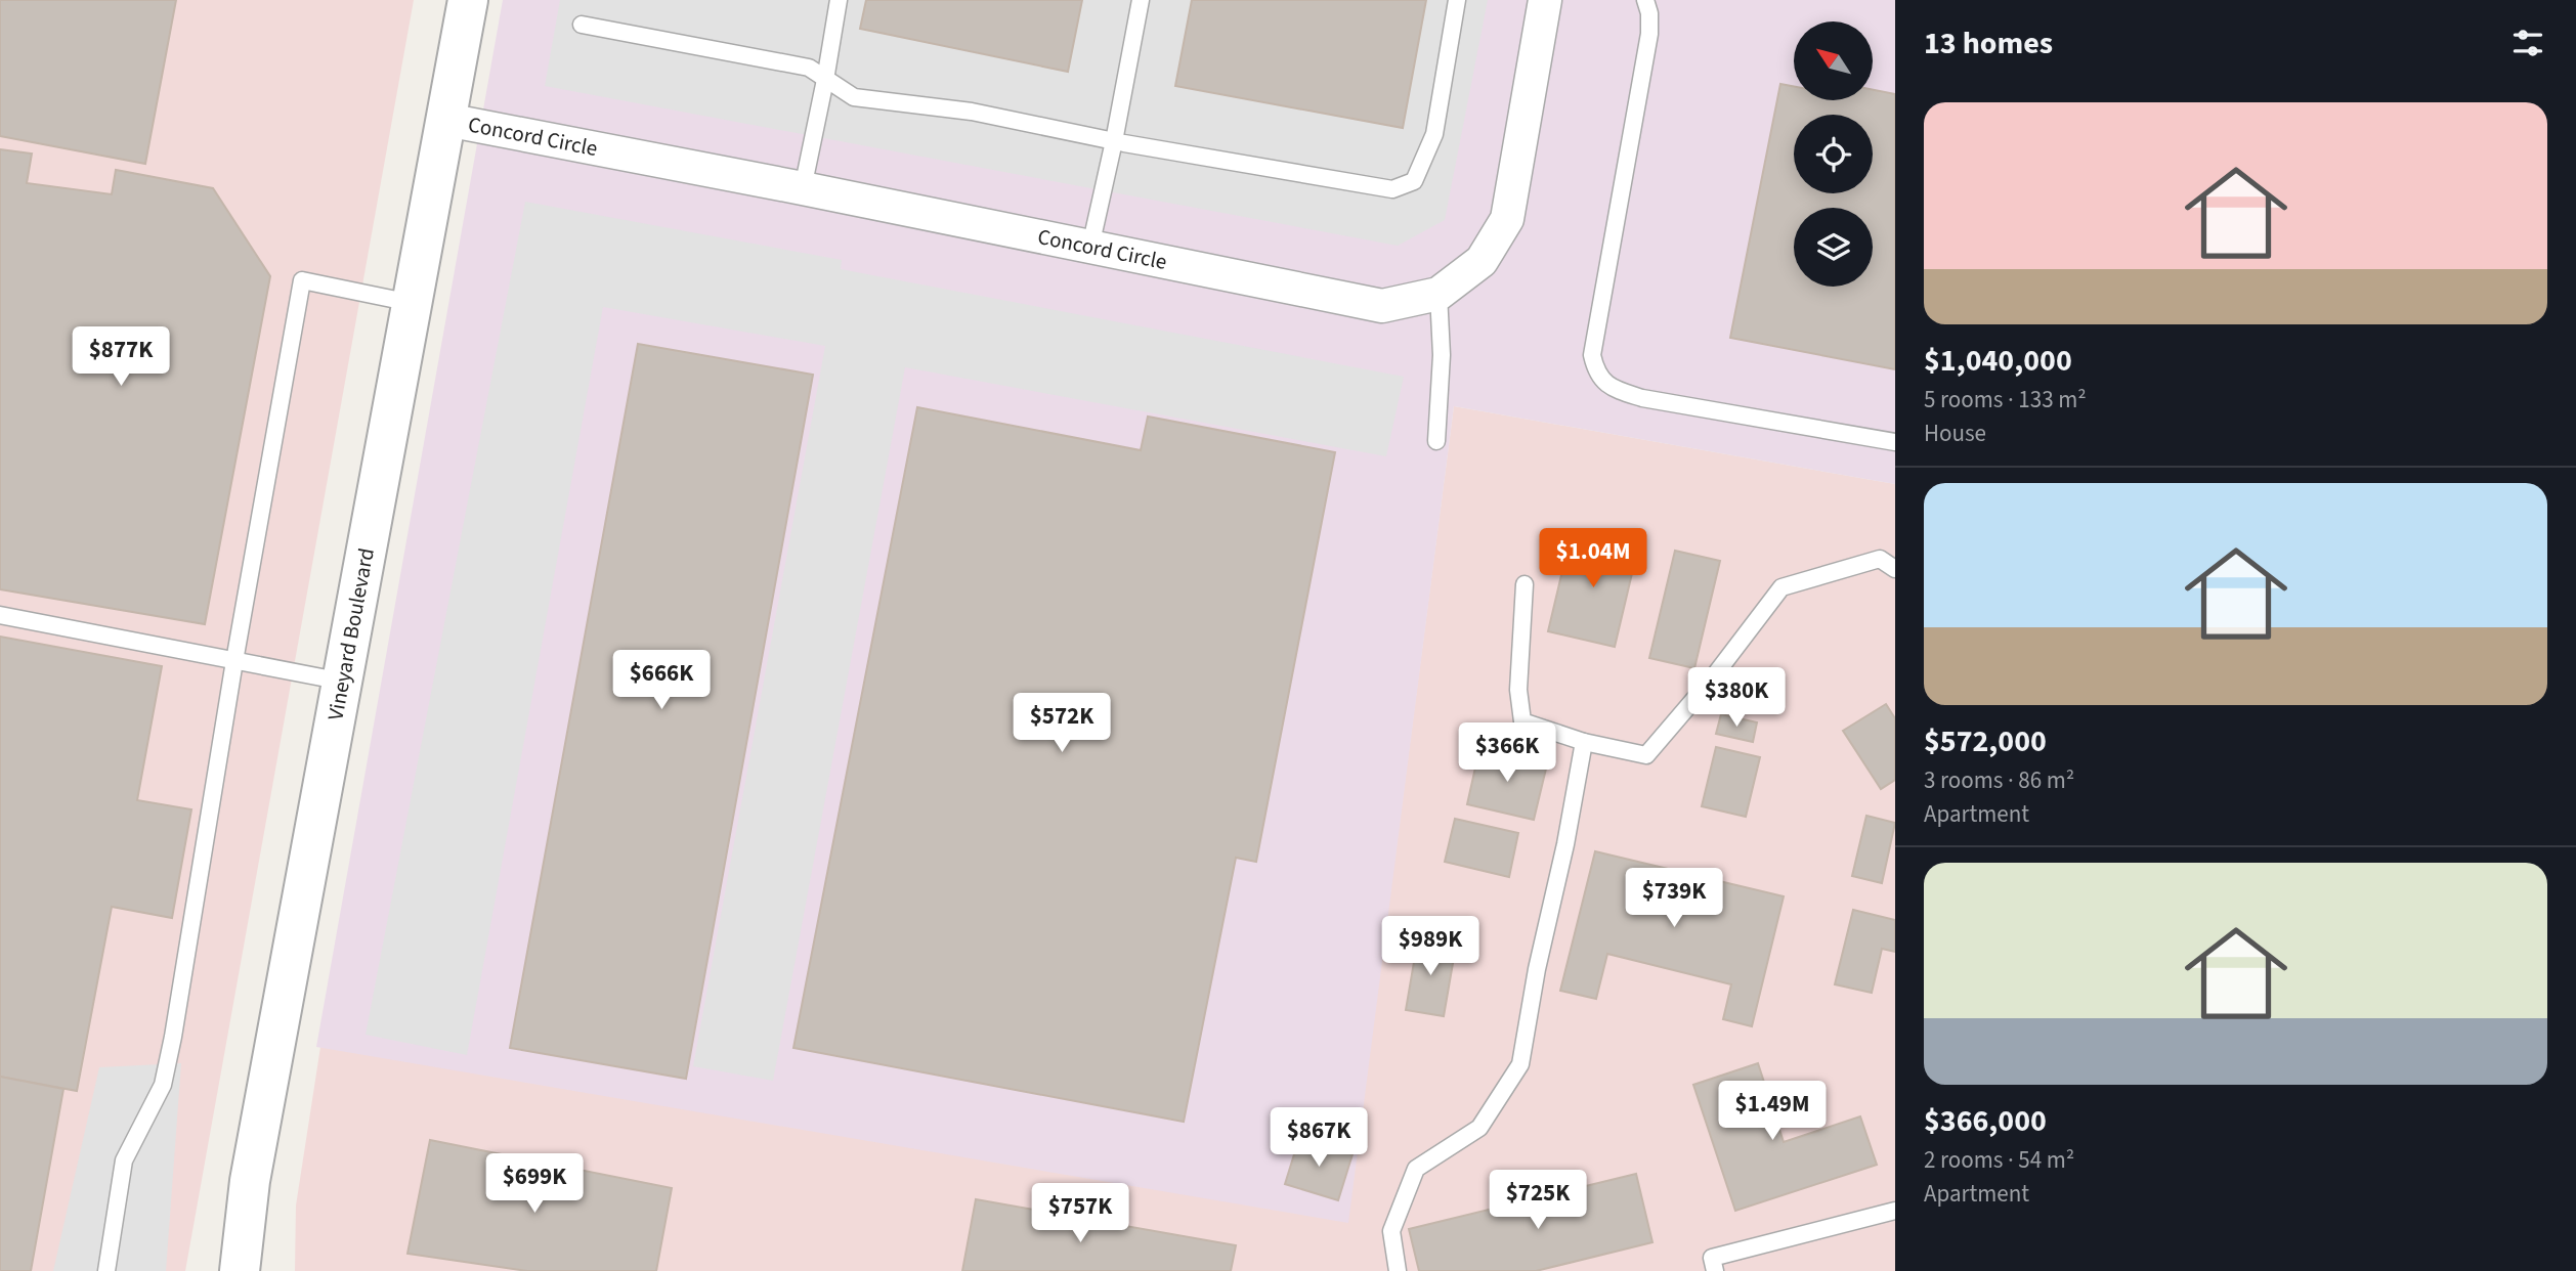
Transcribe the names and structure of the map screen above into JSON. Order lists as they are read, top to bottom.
{
  "streets": {
    "street": ["Concord Circle", "Vineyard Boulevard"]
  },
  "crossings": [
    ["Concord Circle", "Vineyard Boulevard"]
  ],
  "north": "top left",
  "page": {
    "heading": "13 homes",
    "list": [
      {
        "name": "$1,040,000",
        "note": "5 rooms · 133 m² · House"
      },
      {
        "name": "$572,000",
        "note": "3 rooms · 86 m² · Apartment"
      },
      {
        "name": "$366,000",
        "note": "2 rooms · 54 m² · Apartment"
      }
    ],
    "price": [
      "$877K",
      "$1.04M",
      "$666K",
      "$380K",
      "$572K",
      "$366K",
      "$739K",
      "$989K",
      "$1.49M",
      "$867K",
      "$699K",
      "$725K",
      "$757K"
    ]
  }
}
